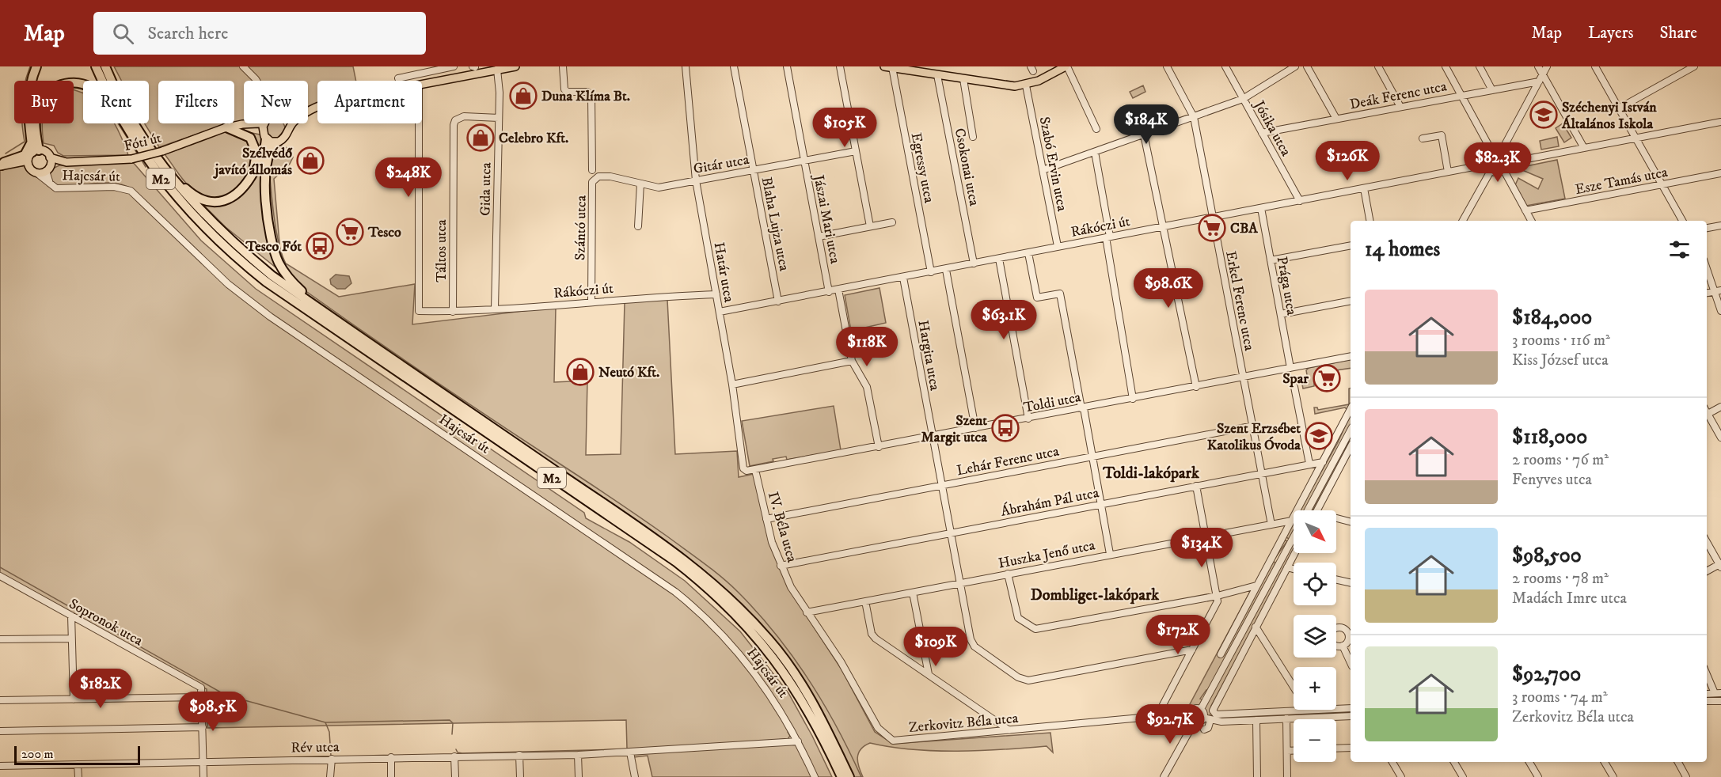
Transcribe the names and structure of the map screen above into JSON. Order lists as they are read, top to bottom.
{
  "streets": {
    "highway": ["M2"],
    "main road": ["Fóti út"],
    "street": [
      "Deák Ferenc utca",
      "Jósika utca",
      "Gitár utca",
      "Szabó Ervin utca",
      "Csokonai utca",
      "Egressy utca",
      "Hajcsár út",
      "Esze Tamás utca",
      "Gida utca",
      "Jászai Mari utca",
      "Blaha Lujza utca",
      "Rákóczi út",
      "Szántó utca",
      "Táltos utca",
      "Határ utca",
      "Prága utca",
      "Erkel Ferenc utca",
      "Hargita utca",
      "Toldi utca",
      "Lehár Ferenc utca",
      "Ábrahám Pál utca",
      "IV. Béla utca",
      "Huszka Jenő utca",
      "Sopronok utca",
      "Zerkovitz Béla utca",
      "Rév utca"
    ]
  },
  "crossings": [
    ["Deák Ferenc utca", "Jósika utca"],
    ["Jósika utca", "Rákóczi út"],
    ["Fóti út", "Hajcsár út"],
    ["Gitár utca", "Jászai Mari utca"],
    ["Gitár utca", "Blaha Lujza utca"],
    ["Gitár utca", "Szántó utca"],
    ["Gitár utca", "Határ utca"],
    ["Szabó Ervin utca", "Rákóczi út"],
    ["Csokonai utca", "Rákóczi út"],
    ["Egressy utca", "Rákóczi út"],
    ["Hajcsár út", "Rév utca"],
    ["Gida utca", "Rákóczi út"],
    ["Gida utca", "Táltos utca"],
    ["Jászai Mari utca", "Rákóczi út"],
    ["Blaha Lujza utca", "Rákóczi út"],
    ["Rákóczi út", "Szántó utca"],
    ["Rákóczi út", "Táltos utca"],
    ["Rákóczi út", "Határ utca"],
    ["Rákóczi út", "Prága utca"],
    ["Rákóczi út", "Erkel Ferenc utca"],
    ["Rákóczi út", "Hargita utca"],
    ["Határ utca", "Toldi utca"],
    ["Határ utca", "IV. Béla utca"],
    ["Prága utca", "Toldi utca"],
    ["Erkel Ferenc utca", "Toldi utca"],
    ["Erkel Ferenc utca", "Lehár Ferenc utca"],
    ["Erkel Ferenc utca", "Ábrahám Pál utca"],
    ["Erkel Ferenc utca", "Huszka Jenő utca"],
    ["Hargita utca", "Toldi utca"],
    ["Hargita utca", "Lehár Ferenc utca"],
    ["Hargita utca", "Ábrahám Pál utca"],
    ["Hargita utca", "Huszka Jenő utca"],
    ["Toldi utca", "IV. Béla utca"],
    ["Lehár Ferenc utca", "IV. Béla utca"],
    ["Ábrahám Pál utca", "IV. Béla utca"],
    ["IV. Béla utca", "Huszka Jenő utca"],
    ["IV. Béla utca", "Zerkovitz Béla utca"],
    ["Huszka Jenő utca", "Zerkovitz Béla utca"]
  ],
  "districts": ["Toldi-lakópark", "Dombliget-lakópark"],
  "places": {
    "shop": [
      "Duna Klíma Bt.",
      "Celebro Kft.",
      "Szélvédő javító állomás",
      "Neutó Kft."
    ],
    "school or university": ["Széchenyi István Általános Iskola", "Szent Erzsébet Katolikus Óvoda"],
    "supermarket": ["CBA", "Tesco", "Spar"],
    "bus stop": ["Tesco Fót", "Szent Margit utca"]
  },
  "scale_bar": "200 m",
  "north": "bottom right",
  "page": {
    "header": "Map",
    "search": "Search here",
    "nav": ["Map", "Layers", "Share"],
    "chip": [
      "Buy",
      "Rent",
      "Filters",
      "New",
      "Apartment"
    ],
    "price": [
      "$184K",
      "$105K",
      "$126K",
      "$82.3K",
      "$248K",
      "$98.6K",
      "$63.1K",
      "$118K",
      "$134K",
      "$172K",
      "$109K",
      "$182K",
      "$98.5K",
      "$92.7K"
    ],
    "heading": "14 homes",
    "list": [
      {
        "name": "$184,000",
        "note": "3 rooms · 116 m² · Kiss József utca"
      },
      {
        "name": "$118,000",
        "note": "2 rooms · 76 m² · Fenyves utca"
      },
      {
        "name": "$98,500",
        "note": "2 rooms · 78 m² · Madách Imre utca"
      },
      {
        "name": "$92,700",
        "note": "3 rooms · 74 m² · Zerkovitz Béla utca"
      }
    ],
    "map_buttons": ["+", "−"],
    "scale": "200 m"
  }
}
